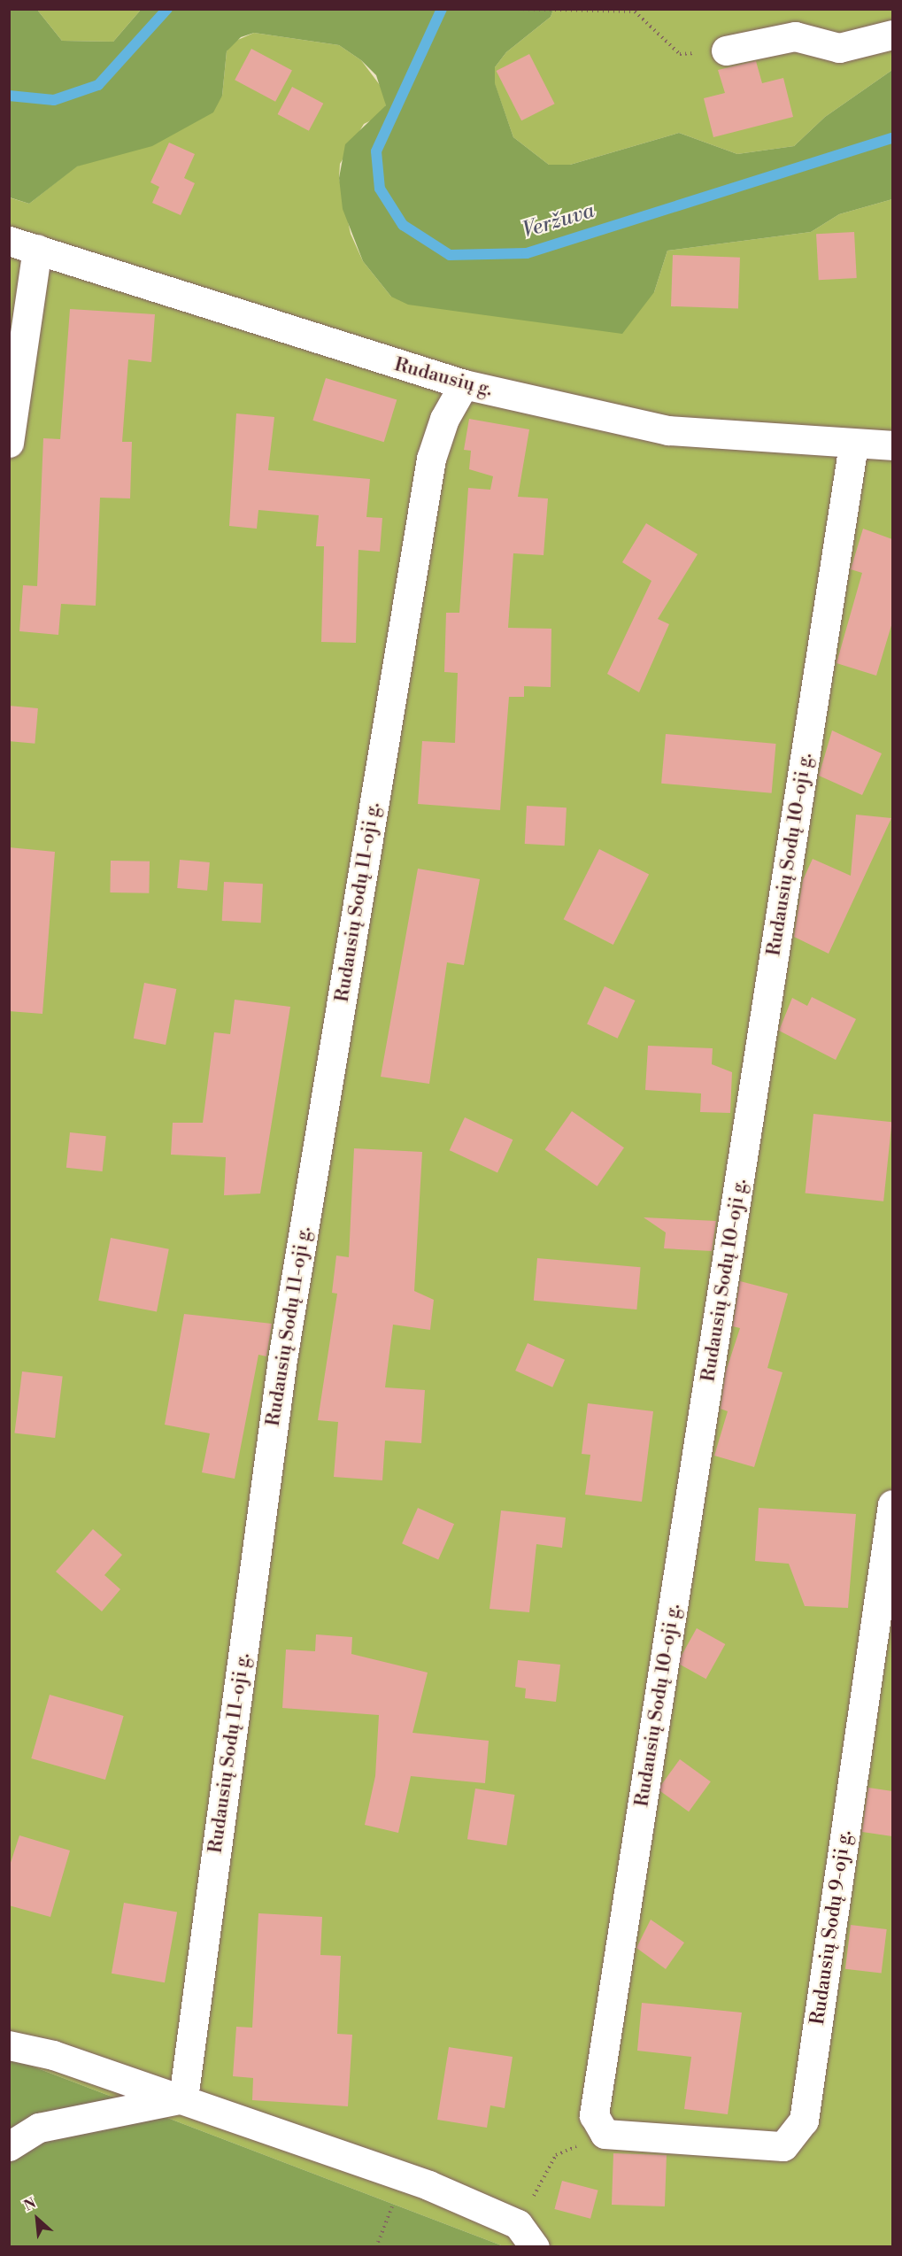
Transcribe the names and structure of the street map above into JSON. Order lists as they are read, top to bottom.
{
  "streets": {
    "street": [
      "Rudausių g.",
      "Rudausių Sodų 10-oji g.",
      "Rudausių Sodų 11-oji g.",
      "Rudausių Sodų 9-oji g."
    ]
  },
  "crossings": [
    ["Rudausių g.", "Rudausių Sodų 10-oji g."],
    ["Rudausių g.", "Rudausių Sodų 11-oji g."],
    ["Rudausių Sodų 10-oji g.", "Rudausių Sodų 9-oji g."]
  ],
  "water": ["Veržuva"],
  "north": "top left"
}
